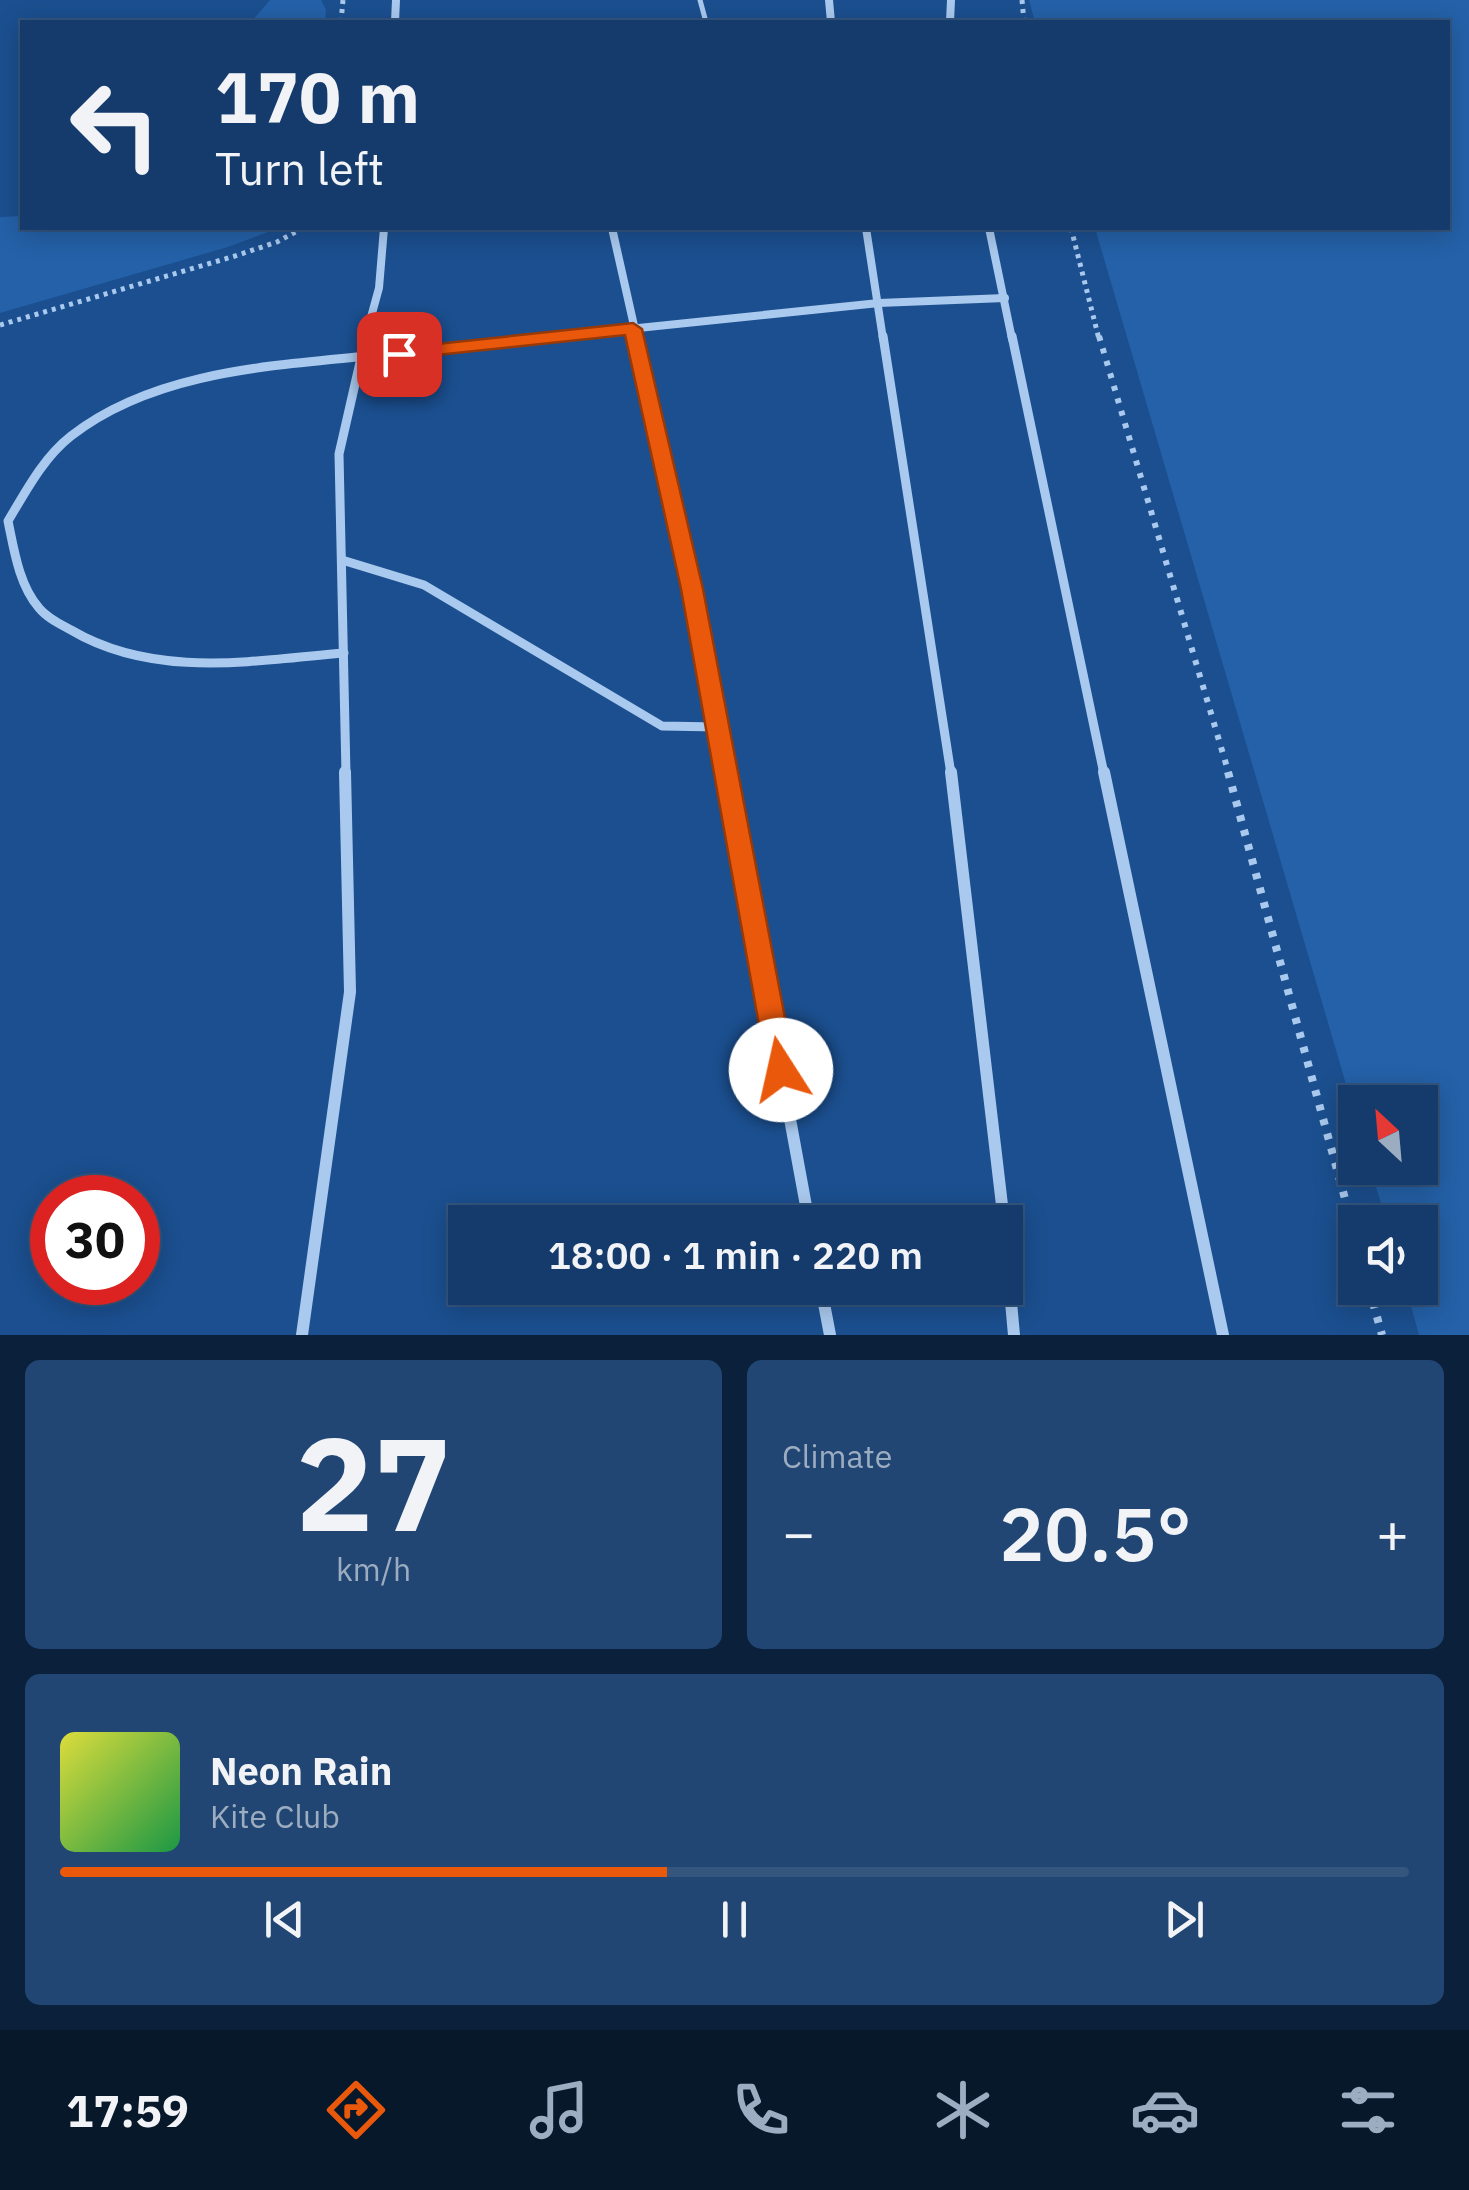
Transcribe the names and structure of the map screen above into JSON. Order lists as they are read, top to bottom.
{
  "north": "top left",
  "page": {
    "turn": ["170 m", "Turn left"],
    "limit": "30",
    "trip": "18:00 · 1 min · 220 m",
    "tile": [
      ["27", "km/h"],
      "Climate"
    ],
    "heat": ["−", "20.5°", "+"],
    "song": ["Neon Rain", "Kite Club"],
    "tabs": "17:59"
  }
}
